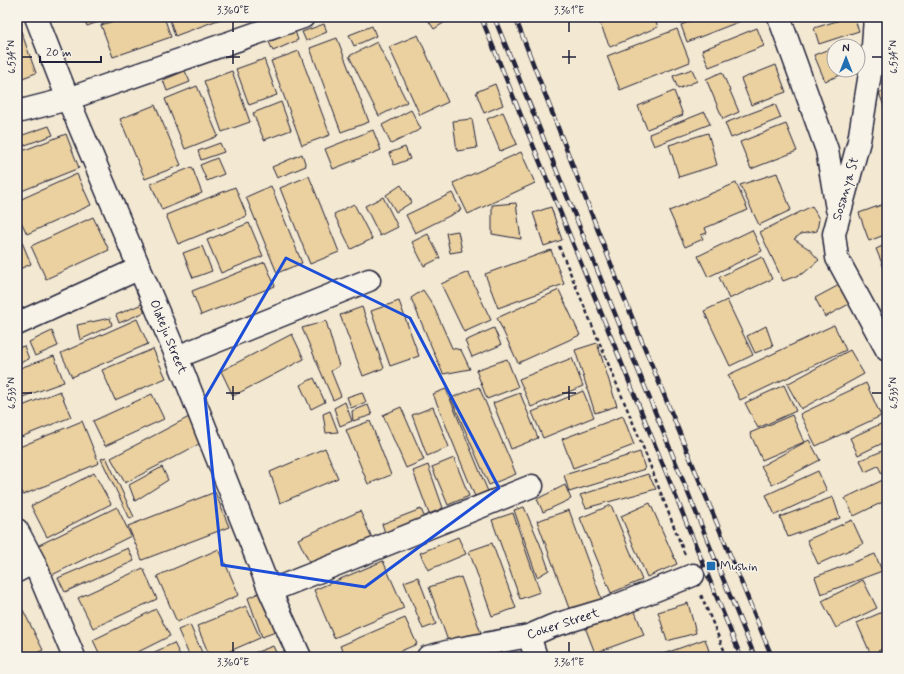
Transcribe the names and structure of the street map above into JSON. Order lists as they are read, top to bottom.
{
  "streets": {
    "street": ["Sosanya St", "Olateju Street", "Coker Street"]
  },
  "places": {
    "transit": ["Mushin"]
  },
  "scale_bar": "20 m",
  "north": "top",
  "coordinates": [
    "3.360°E",
    "3.361°E",
    "6.534°N",
    "6.533°N"
  ]
}
